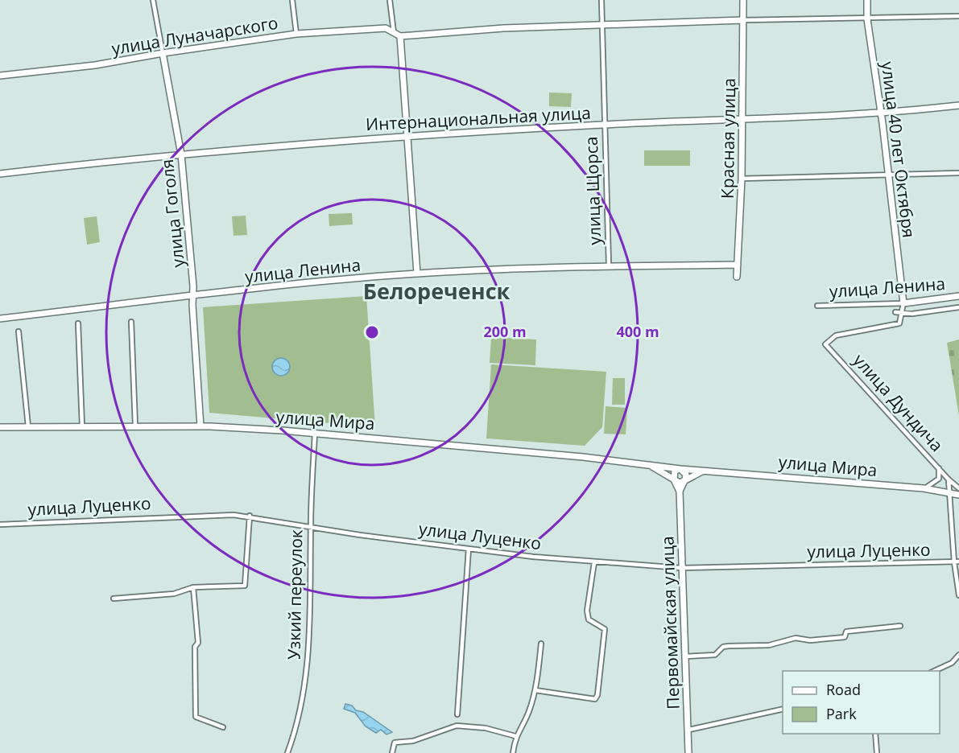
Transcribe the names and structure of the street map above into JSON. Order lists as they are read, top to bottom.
{
  "streets": {
    "street": [
      "улица Луначарского",
      "Интернациональная улица",
      "Красная улица",
      "улица 40 лет Октября",
      "улица Щорса",
      "улица Гоголя",
      "улица Ленина",
      "улица Дундича",
      "улица Мира",
      "улица Луценко",
      "Узкий переулок",
      "Первомайская улица"
    ]
  },
  "crossings": [
    ["улица Луначарского", "улица Гоголя"],
    ["Интернациональная улица", "Красная улица"],
    ["Интернациональная улица", "улица 40 лет Октября"],
    ["Интернациональная улица", "улица Щорса"],
    ["Интернациональная улица", "улица Гоголя"],
    ["Красная улица", "улица Ленина"],
    ["улица 40 лет Октября", "улица Ленина"],
    ["улица Щорса", "улица Ленина"],
    ["улица Гоголя", "улица Ленина"],
    ["улица Гоголя", "улица Мира"],
    ["улица Мира", "Узкий переулок"],
    ["улица Мира", "Первомайская улица"],
    ["улица Луценко", "Узкий переулок"],
    ["улица Луценко", "Первомайская улица"]
  ],
  "districts": ["Белореченск"],
  "legend": ["Road", "Park"],
  "rings": ["200 m", "400 m"]
}
